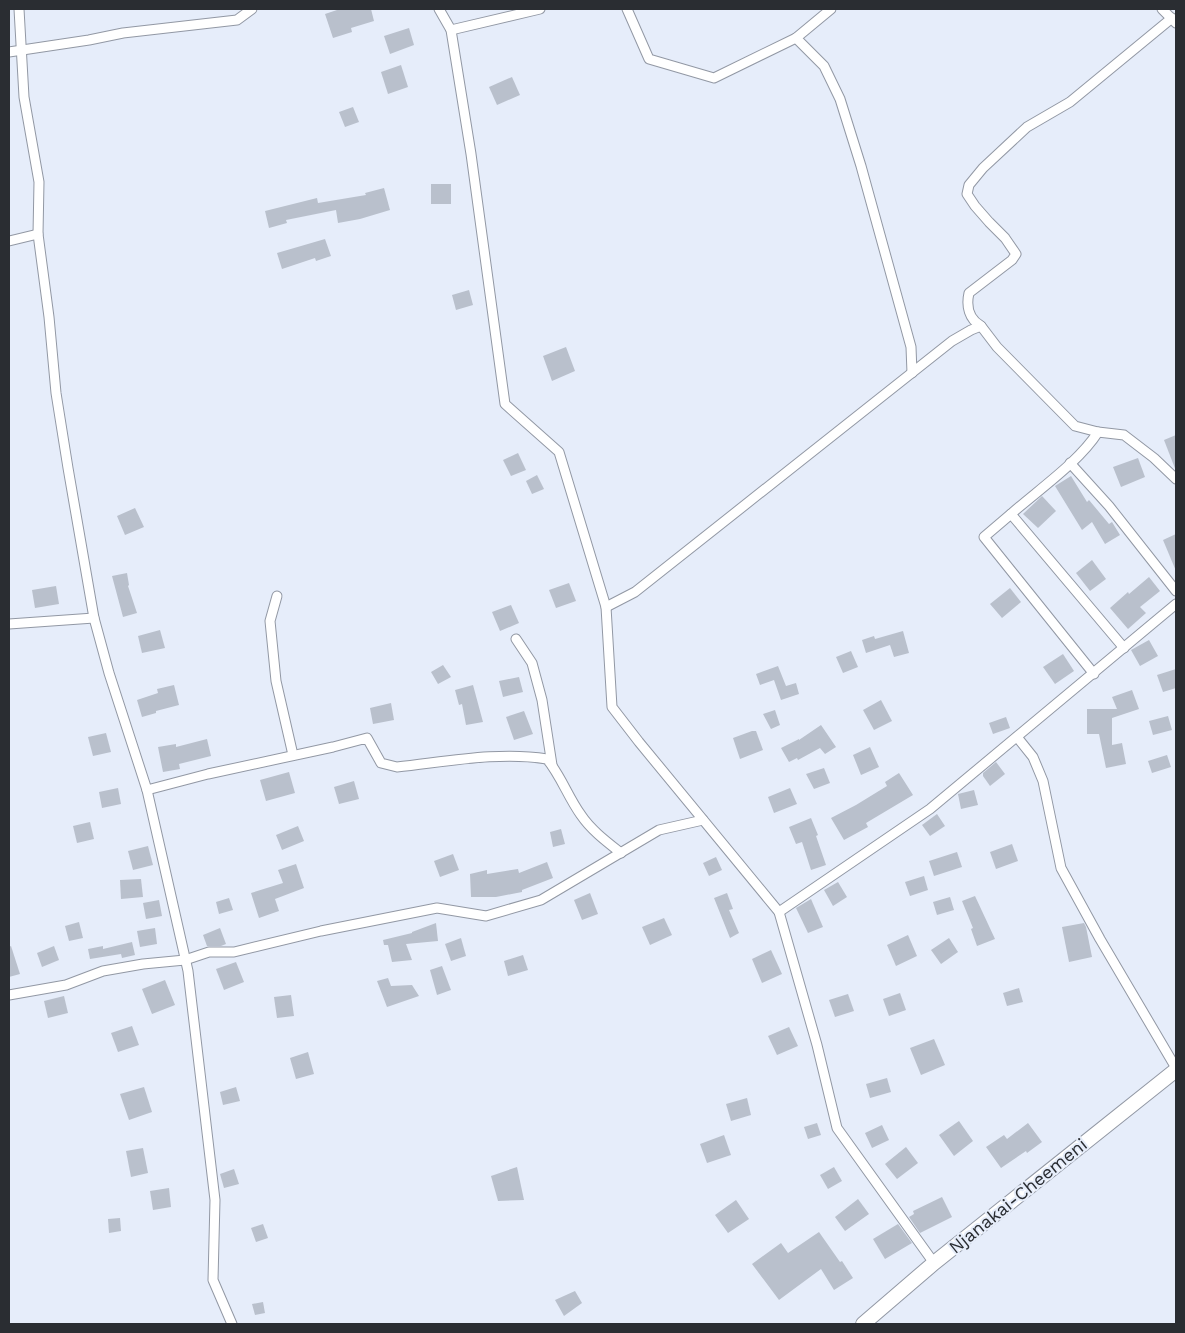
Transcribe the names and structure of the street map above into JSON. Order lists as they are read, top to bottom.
{
  "streets": {
    "main road": ["Njanakai-Cheemeni"]
  }
}
